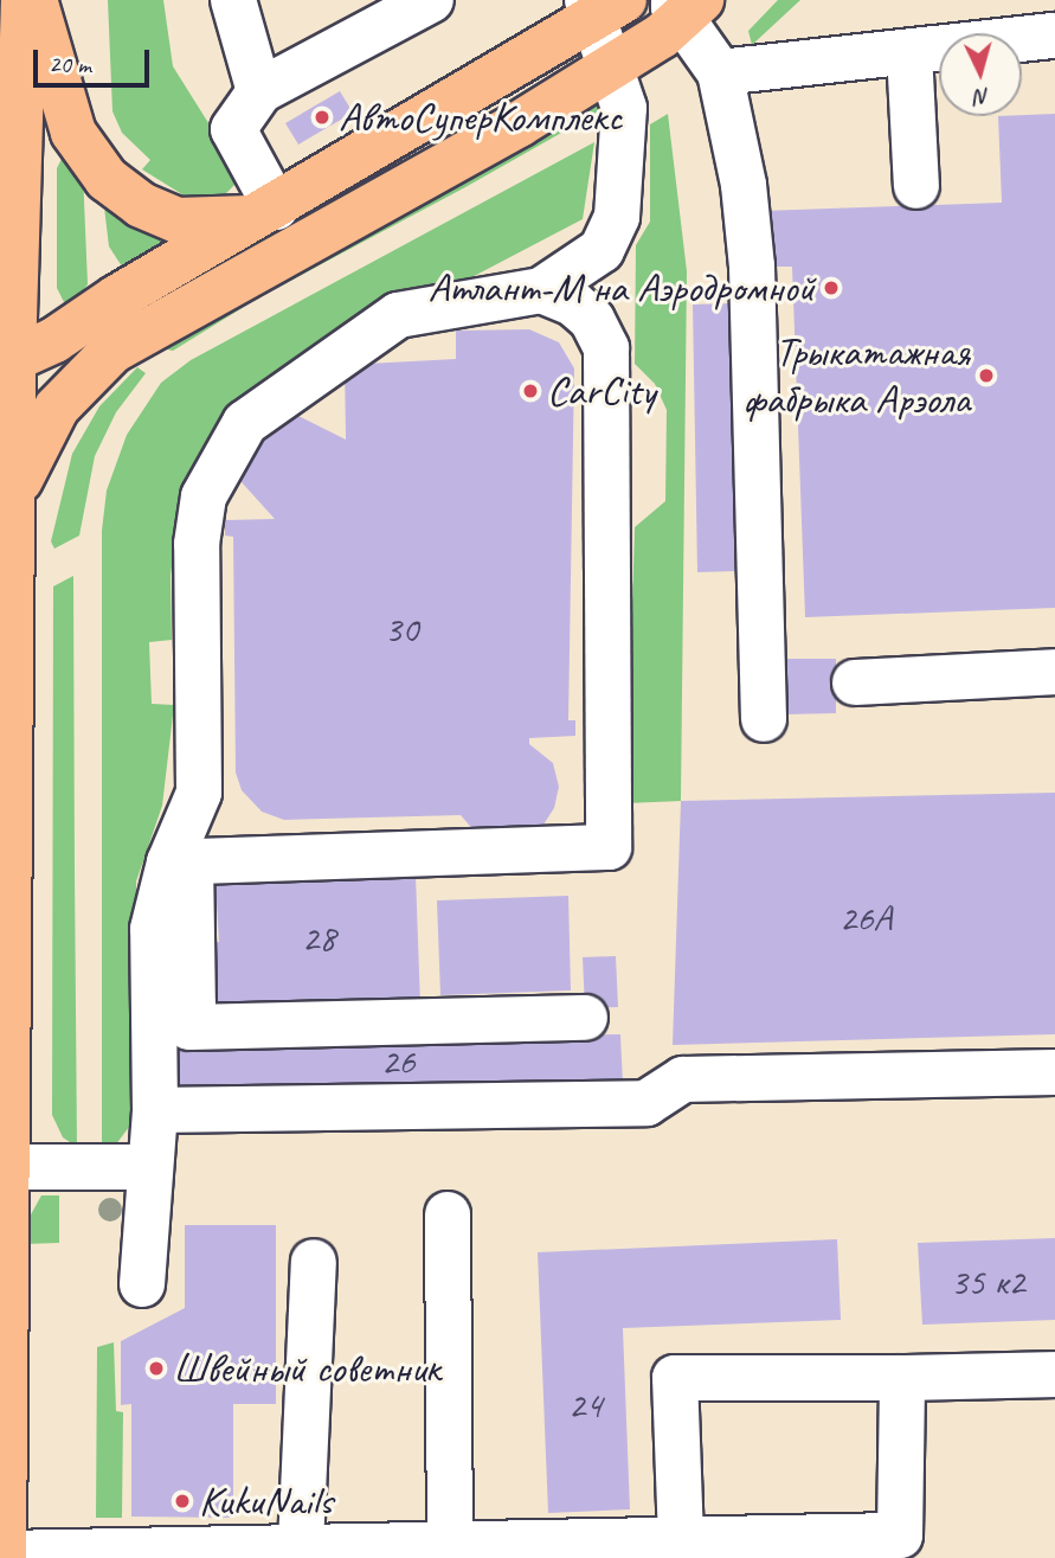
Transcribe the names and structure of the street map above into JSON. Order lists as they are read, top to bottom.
{
  "places": [
    "АвтоСуперКомплекс",
    "Атлант-М на Аэродромной",
    "Трыкатажная фабрыка Арэола",
    "CarCity",
    "Швейный советник",
    "KukuNails"
  ],
  "house_numbers": [
    "30",
    "26А",
    "28",
    "26",
    "35 к2",
    "24"
  ],
  "scale_bar": "20 m",
  "north": "bottom"
}
